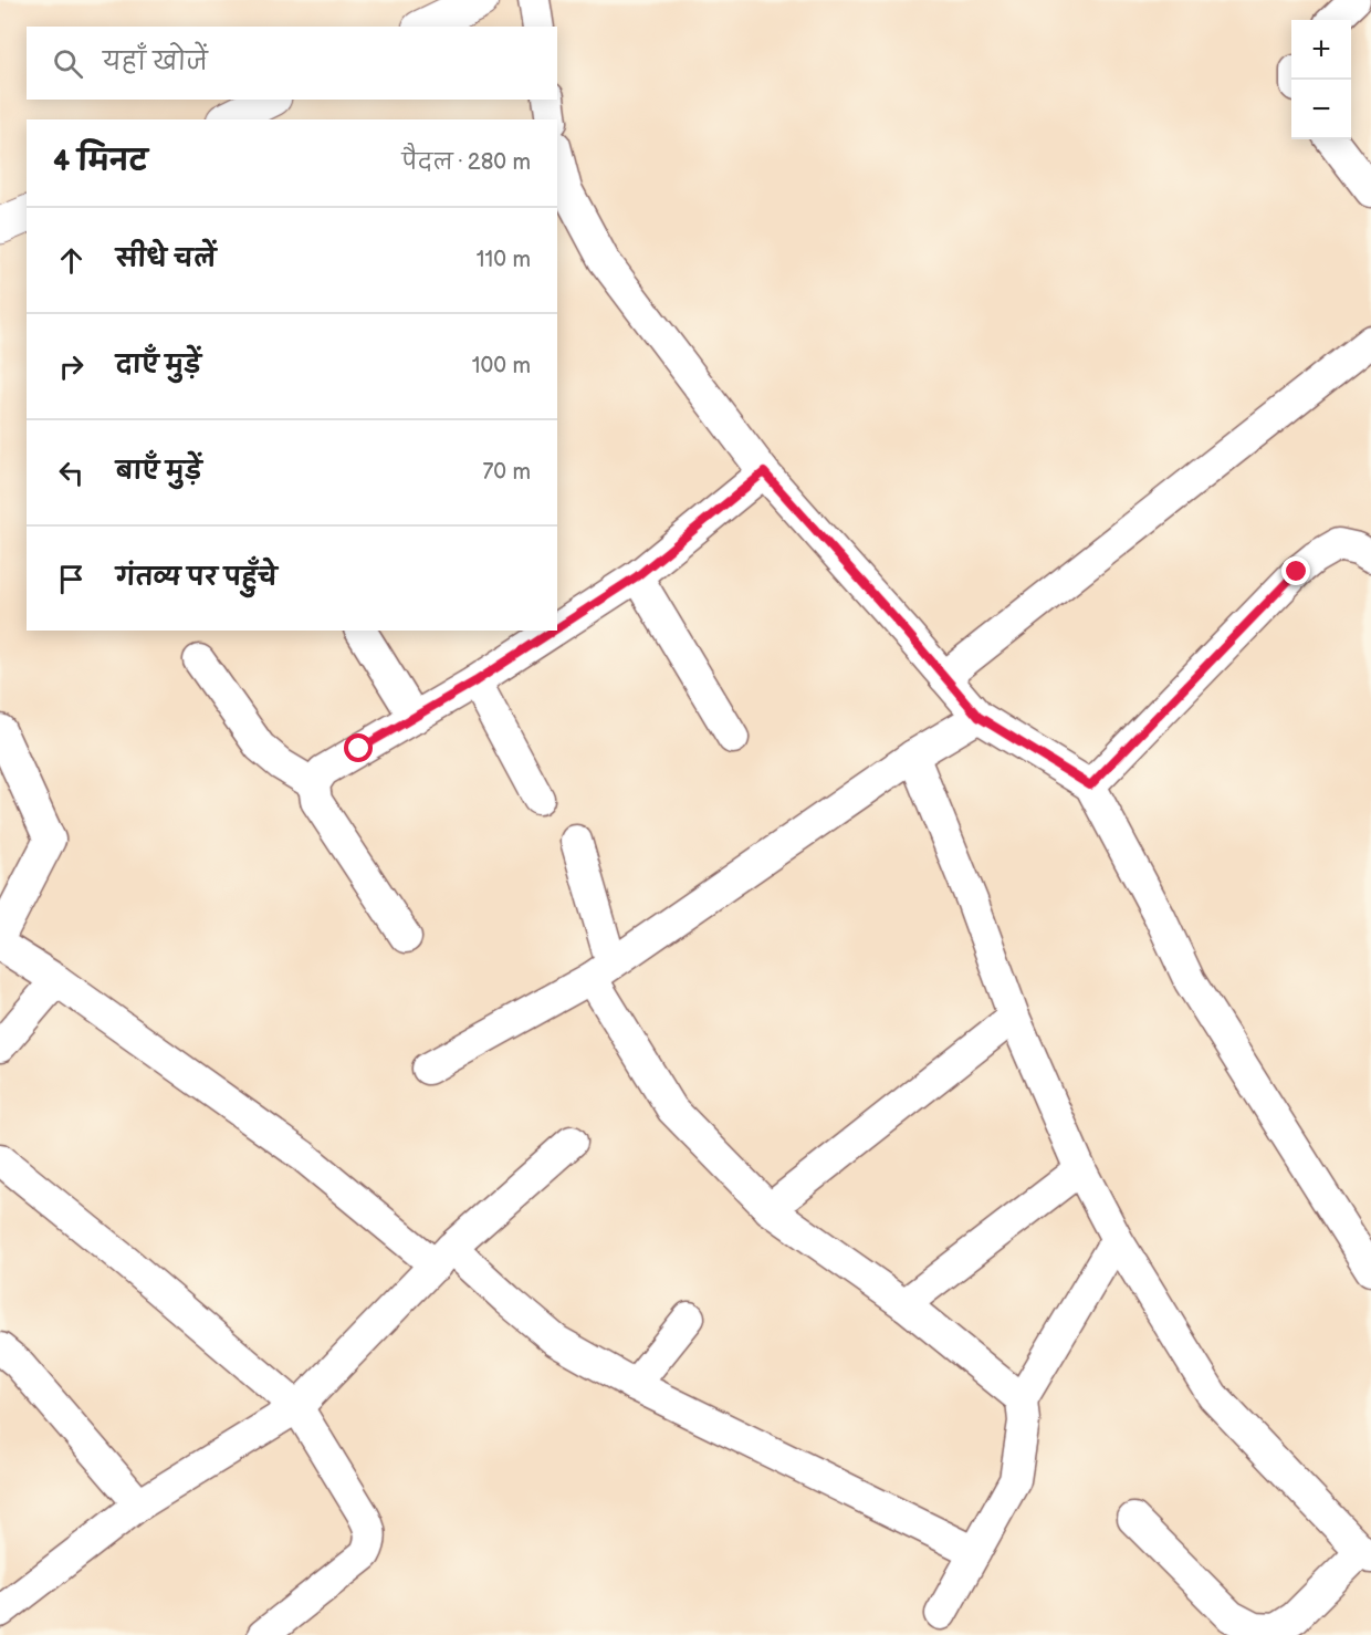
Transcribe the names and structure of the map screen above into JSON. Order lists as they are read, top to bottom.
{
  "page": {
    "map_buttons": ["+", "−"],
    "search": "यहाँ खोजें",
    "heading": ["4 मिनट", "पैदल · 280 m"],
    "list": [
      ["सीधे चलें", "110 m"],
      ["दाएँ मुड़ें", "100 m"],
      ["बाएँ मुड़ें", "70 m"],
      "गंतव्य पर पहुँचे"
    ]
  }
}
